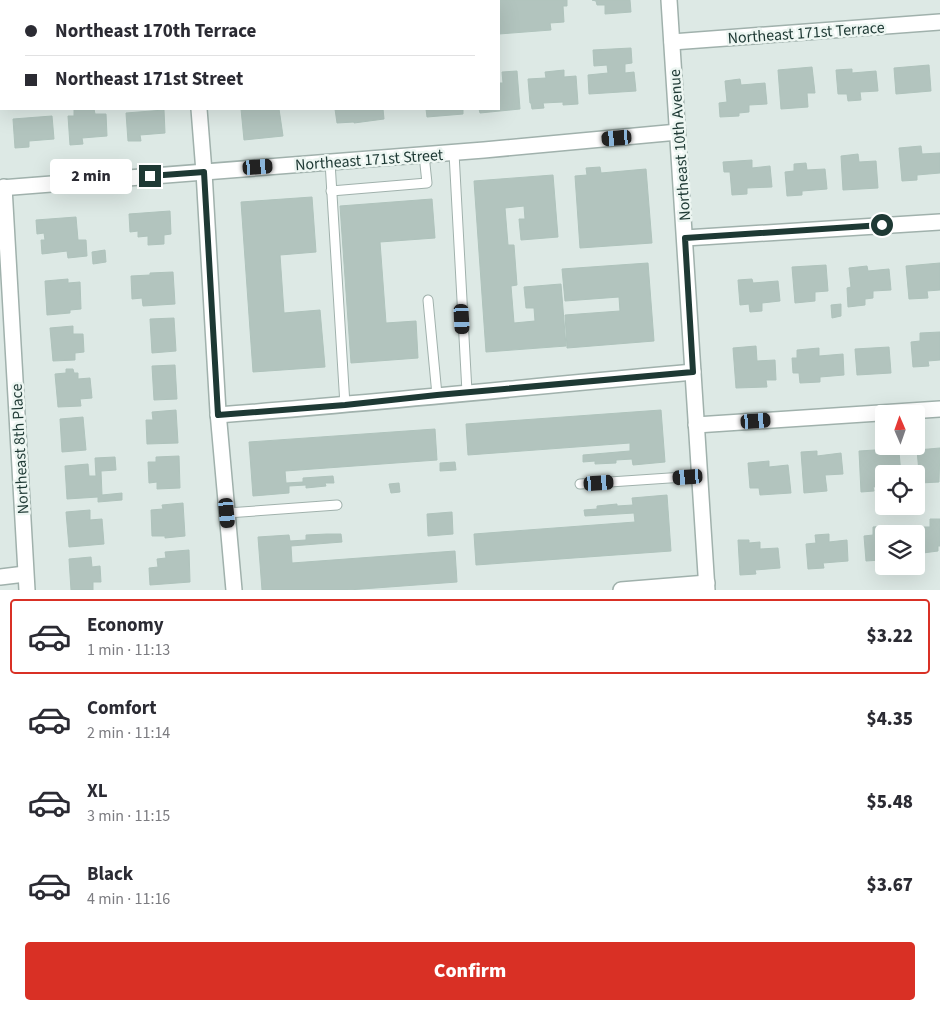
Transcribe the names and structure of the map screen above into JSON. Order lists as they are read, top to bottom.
{
  "streets": {
    "street": [
      "Northeast 171st Terrace",
      "Northeast 10th Avenue",
      "Northeast 171st Street",
      "Northeast 8th Place"
    ]
  },
  "crossings": [
    ["Northeast 171st Terrace", "Northeast 10th Avenue"],
    ["Northeast 10th Avenue", "Northeast 171st Street"],
    ["Northeast 171st Street", "Northeast 8th Place"]
  ],
  "north": "top",
  "page": {
    "banner": ["Northeast 170th Terrace", "Northeast 171st Street"],
    "bubble": "2 min",
    "list": [
      {
        "name": "Economy",
        "note": "1 min · 11:13",
        "value": "$3.22"
      },
      {
        "name": "Comfort",
        "note": "2 min · 11:14",
        "value": "$4.35"
      },
      {
        "name": "XL",
        "note": "3 min · 11:15",
        "value": "$5.48"
      },
      {
        "name": "Black",
        "note": "4 min · 11:16",
        "value": "$3.67"
      }
    ],
    "buttons": "Confirm"
  }
}
